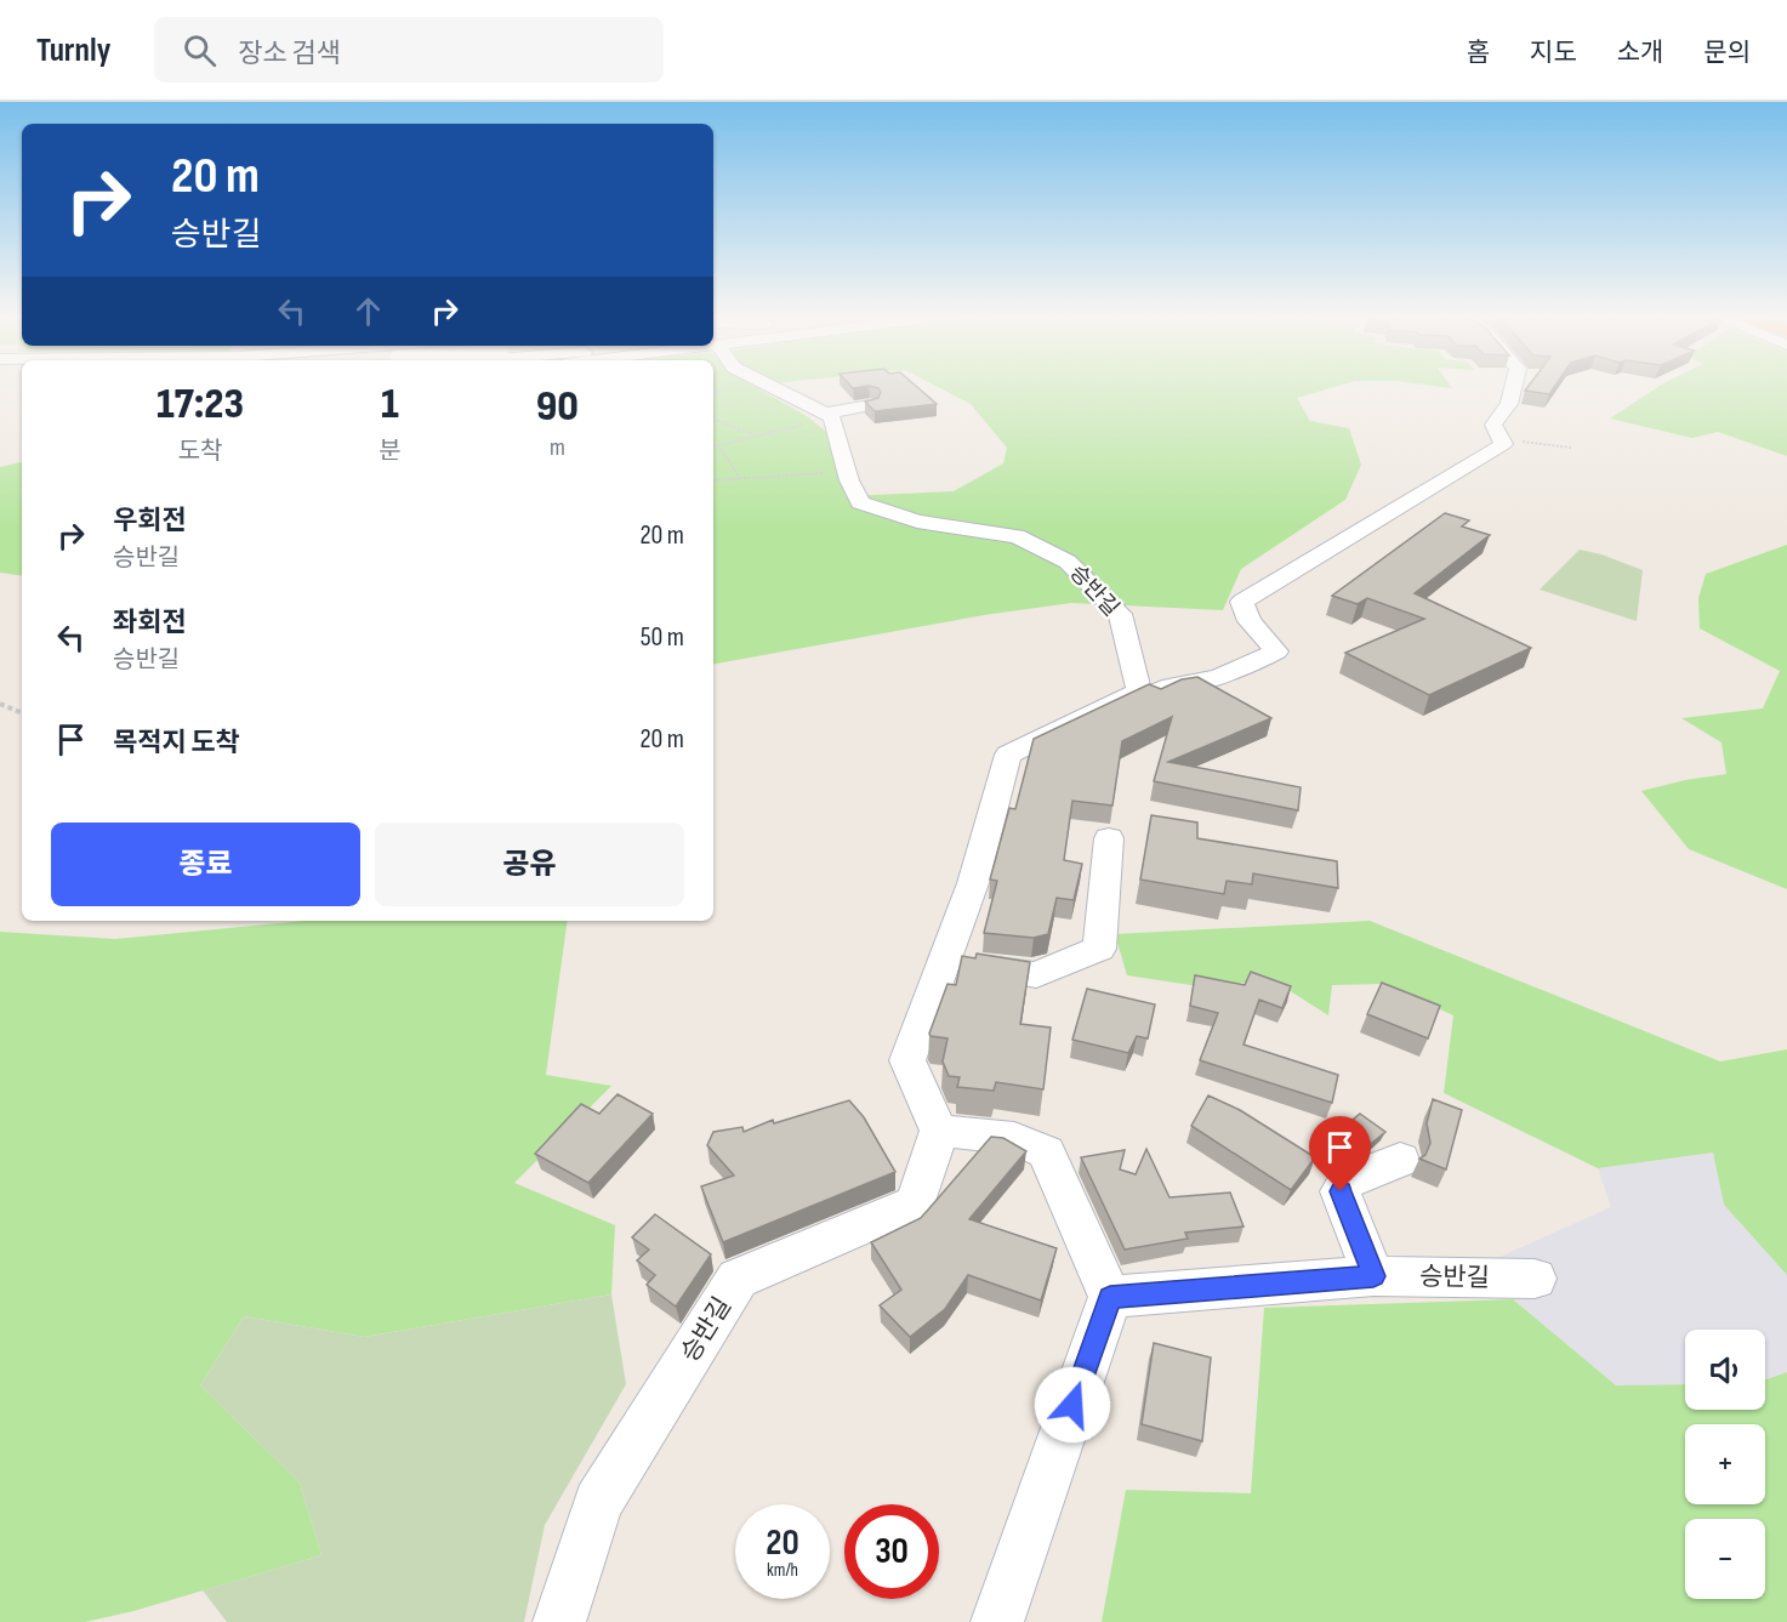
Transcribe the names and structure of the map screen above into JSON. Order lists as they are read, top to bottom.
{
  "streets": {
    "street": ["승반길"]
  },
  "page": {
    "header": "Turnly",
    "search": "장소 검색",
    "nav": [
      "홈",
      "지도",
      "소개",
      "문의"
    ],
    "turn": ["20 m", "승반길"],
    "eta": [
      "17:23",
      "도착",
      "1",
      "분",
      "90",
      "m"
    ],
    "list": [
      {
        "name": "우회전",
        "note": "승반길",
        "value": "20 m"
      },
      {
        "name": "좌회전",
        "note": "승반길",
        "value": "50 m"
      },
      {
        "name": "목적지 도착",
        "value": "20 m"
      }
    ],
    "buttons": ["종료", "공유"],
    "map_buttons": ["+", "−"],
    "speed": "20 km/h",
    "limit": "30"
  }
}
